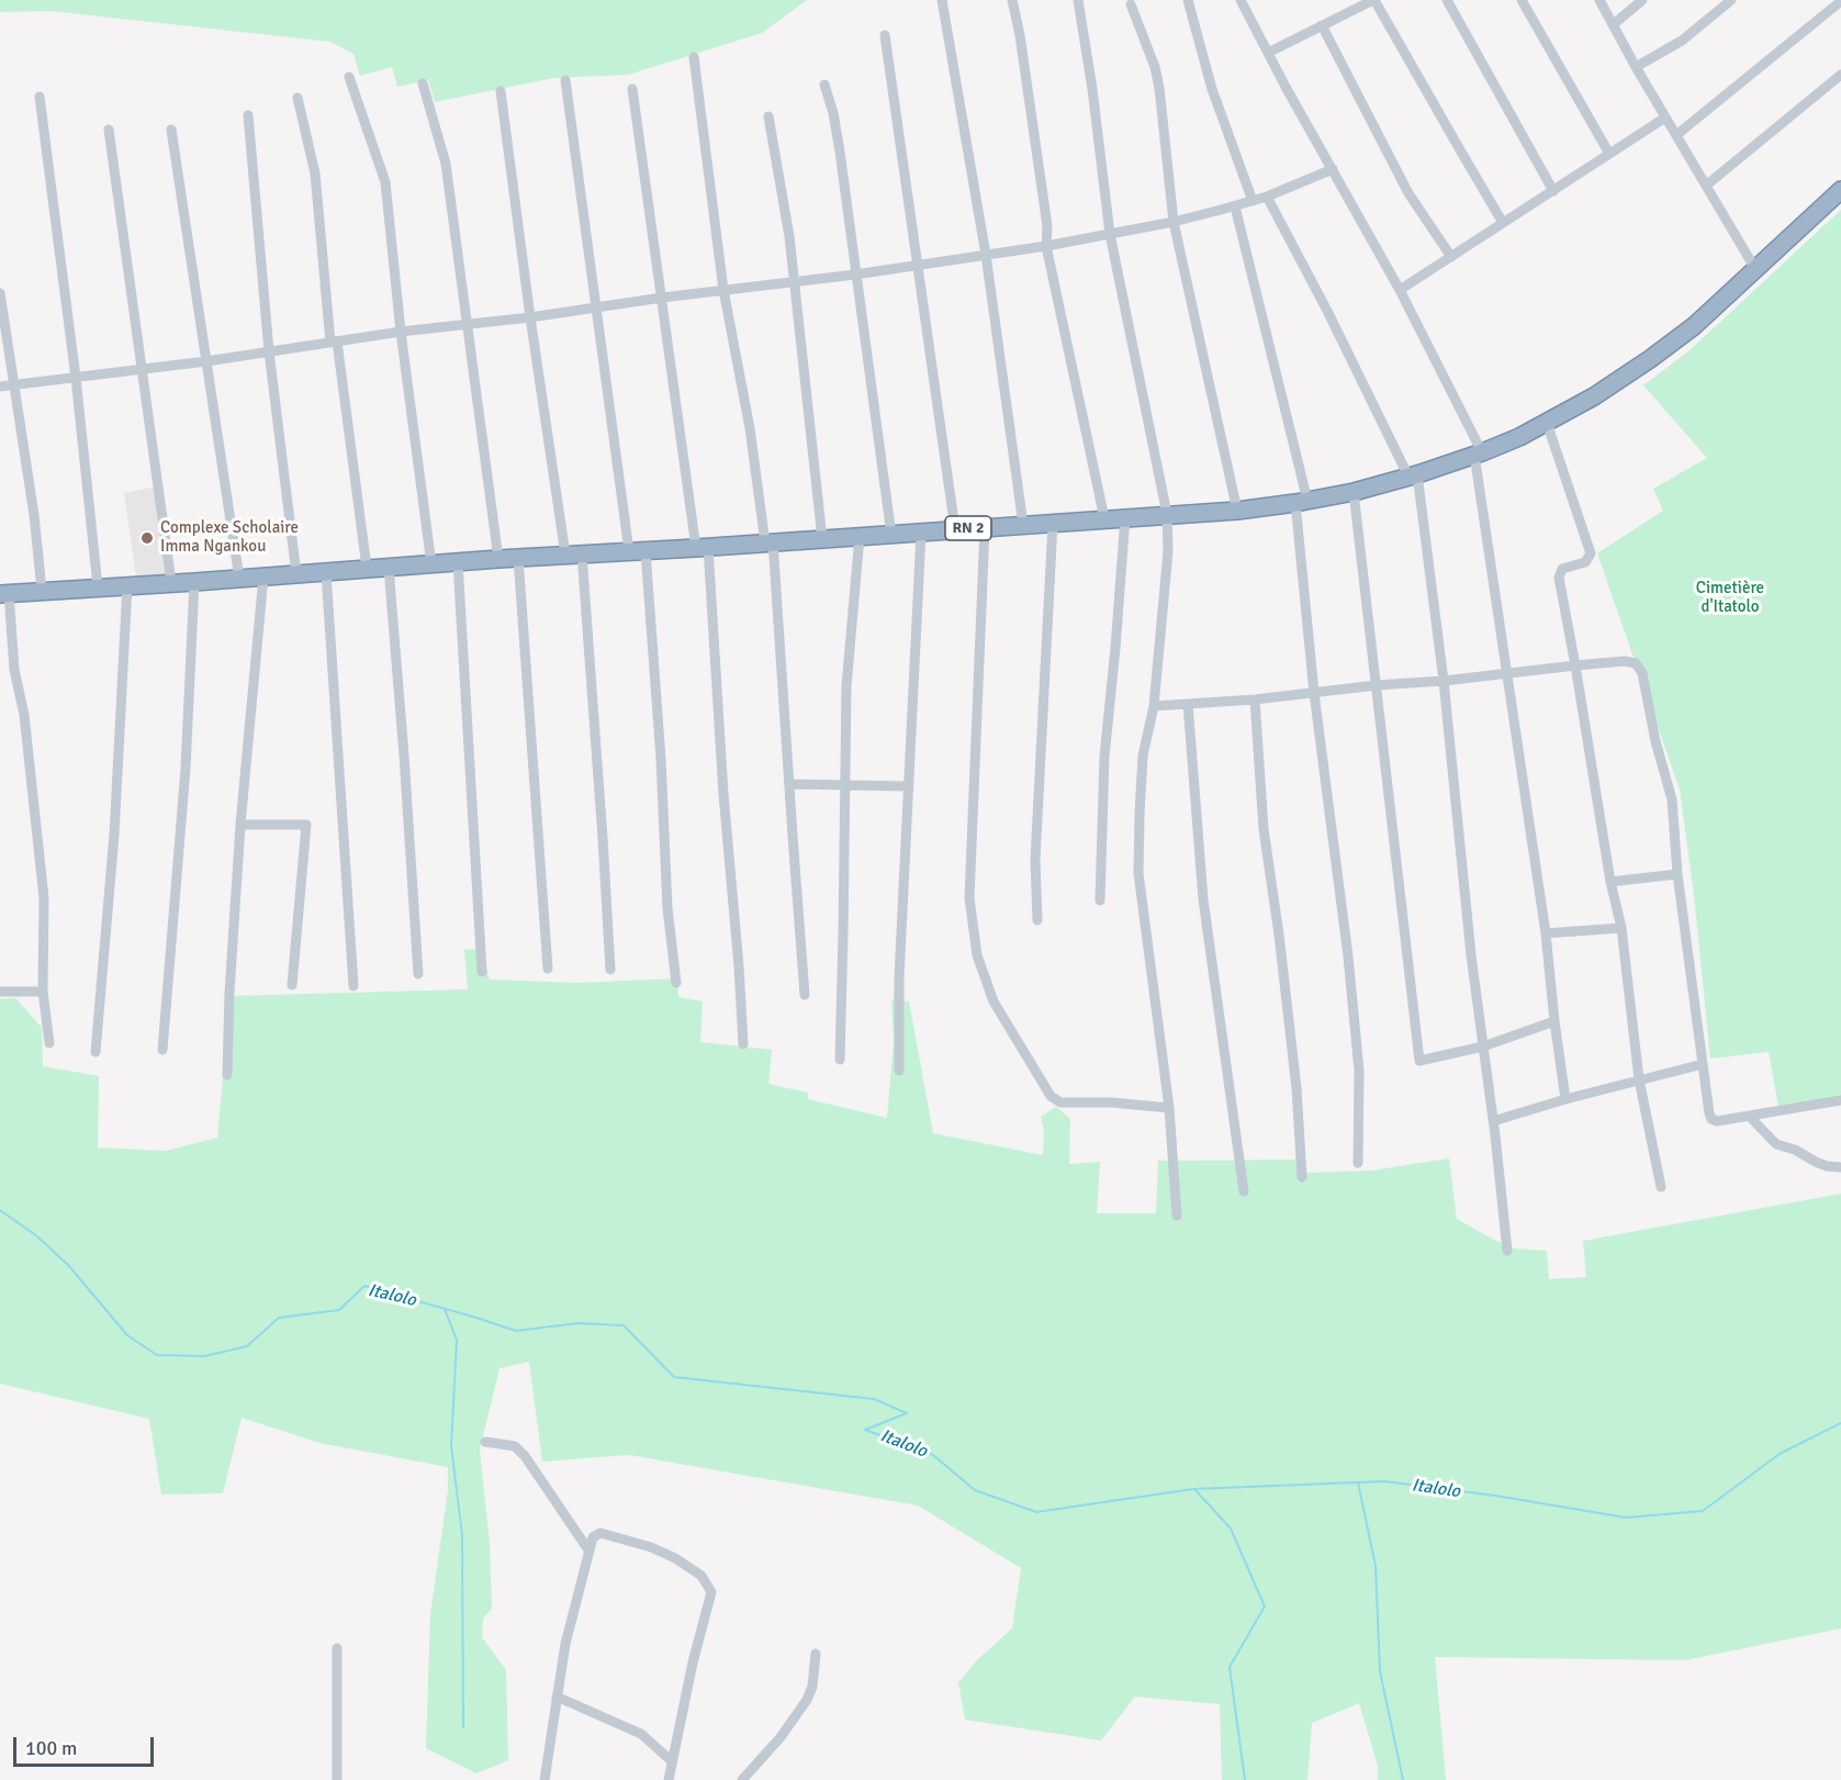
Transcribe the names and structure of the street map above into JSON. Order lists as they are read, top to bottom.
{
  "streets": {
    "highway": ["RN 2"]
  },
  "water": ["Italolo"],
  "parks": ["Cimetière d'Itatolo"],
  "places": ["Complexe Scholaire Imma Ngankou"],
  "scale_bar": "100 m"
}
